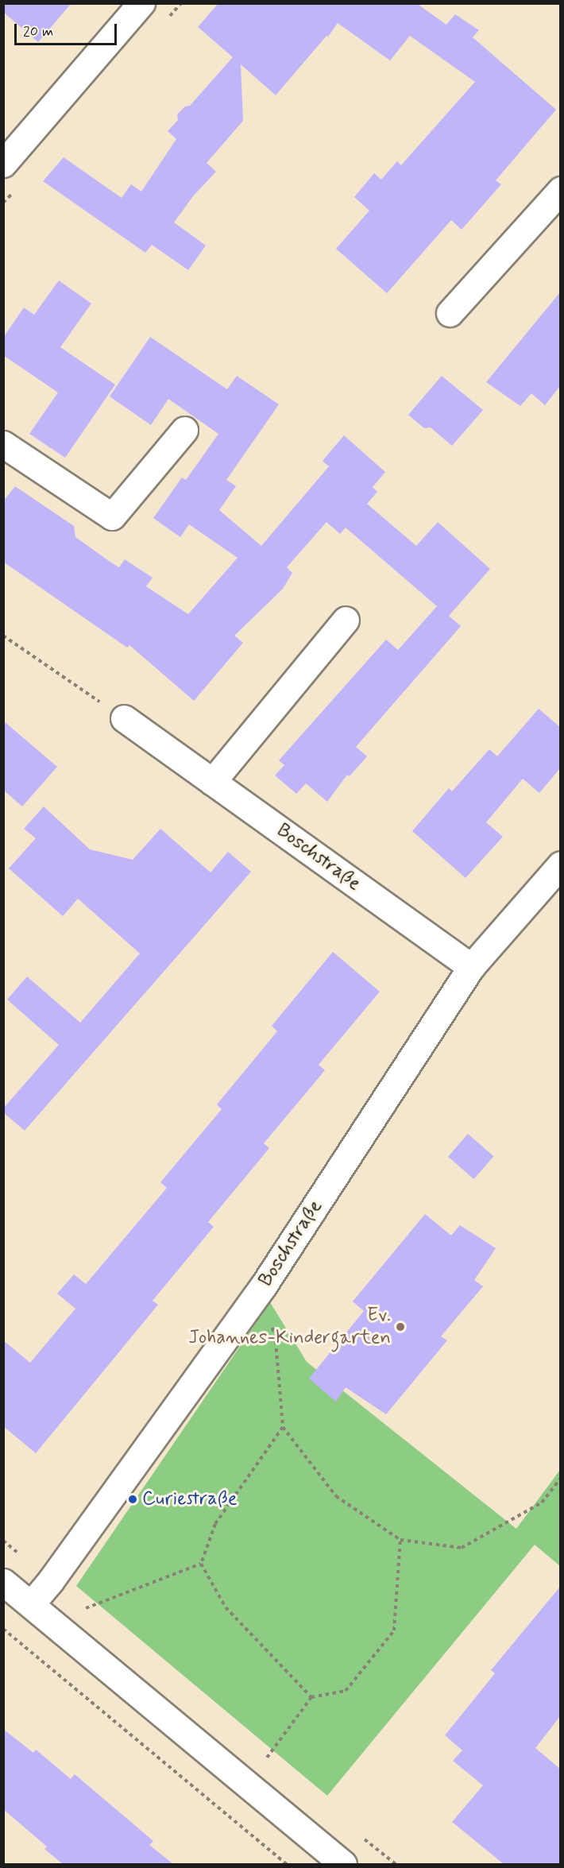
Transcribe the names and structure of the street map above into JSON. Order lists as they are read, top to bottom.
{
  "streets": {
    "street": ["Boschstraße"]
  },
  "places": ["Ev. Johannes-Kindergarten", "Curiestraße"],
  "scale_bar": "20 m"
}
